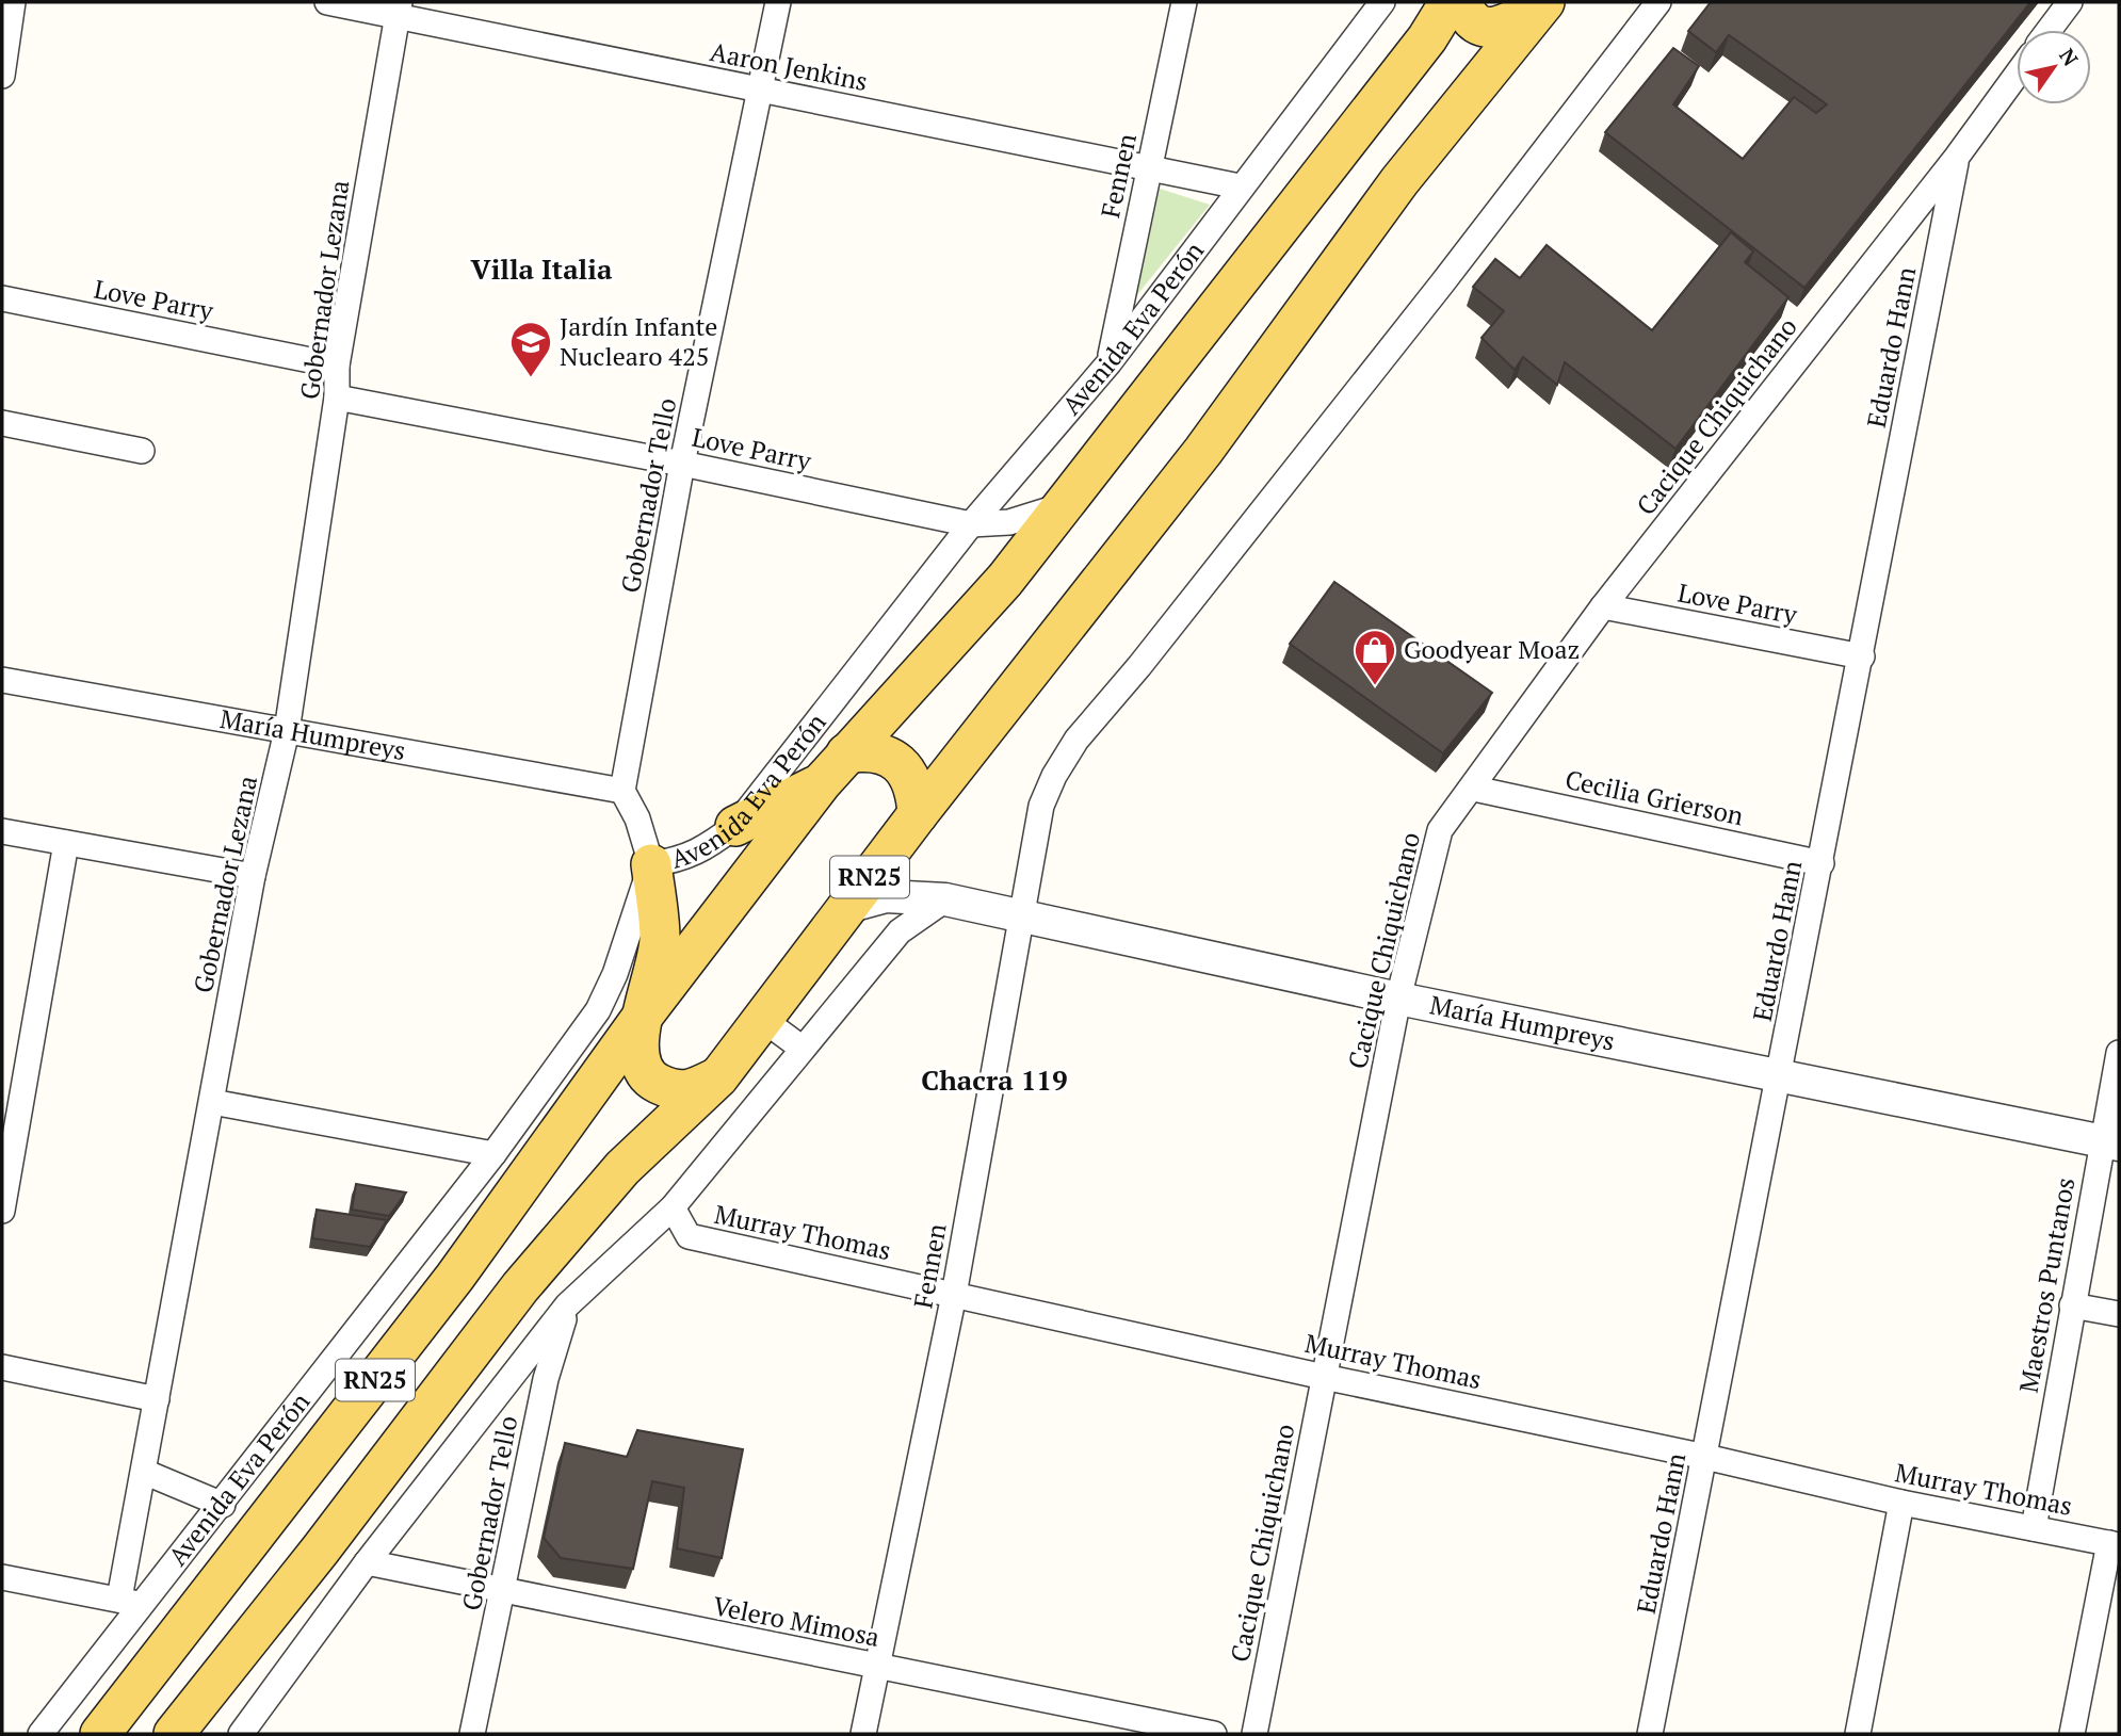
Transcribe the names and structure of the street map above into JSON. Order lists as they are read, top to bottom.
{
  "streets": {
    "main road": ["Avenida Eva Perón", "RN25"],
    "street": [
      "Aaron Jenkins",
      "Fennen",
      "Gobernador Lezana",
      "Love Parry",
      "Eduardo Hann",
      "Cacique Chiquichano",
      "Gobernador Tello",
      "María Humpreys",
      "Cecilia Grierson",
      "Murray Thomas",
      "Maestros Puntanos",
      "Velero Mimosa"
    ]
  },
  "crossings": [
    ["Aaron Jenkins", "Fennen"],
    ["Aaron Jenkins", "Gobernador Lezana"],
    ["Aaron Jenkins", "Avenida Eva Perón"],
    ["Aaron Jenkins", "Gobernador Tello"],
    ["Fennen", "Avenida Eva Perón"],
    ["Fennen", "María Humpreys"],
    ["Fennen", "Murray Thomas"],
    ["Fennen", "Velero Mimosa"],
    ["Gobernador Lezana", "Love Parry"],
    ["Gobernador Lezana", "Avenida Eva Perón"],
    ["Gobernador Lezana", "María Humpreys"],
    ["Love Parry", "Avenida Eva Perón"],
    ["Love Parry", "Eduardo Hann"],
    ["Love Parry", "Cacique Chiquichano"],
    ["Love Parry", "Gobernador Tello"],
    ["Eduardo Hann", "Cacique Chiquichano"],
    ["Eduardo Hann", "María Humpreys"],
    ["Eduardo Hann", "Cecilia Grierson"],
    ["Eduardo Hann", "Murray Thomas"],
    ["Cacique Chiquichano", "María Humpreys"],
    ["Cacique Chiquichano", "Cecilia Grierson"],
    ["Cacique Chiquichano", "Murray Thomas"],
    ["Gobernador Tello", "María Humpreys"],
    ["Gobernador Tello", "Velero Mimosa"],
    ["María Humpreys", "RN25"],
    ["María Humpreys", "Maestros Puntanos"],
    ["Murray Thomas", "Maestros Puntanos"]
  ],
  "districts": ["Villa Italia", "Chacra 119"],
  "places": {
    "school or university": ["Jardín Infante Nuclearo 425"],
    "shop": ["Goodyear Moaz"]
  },
  "north": "top right"
}
